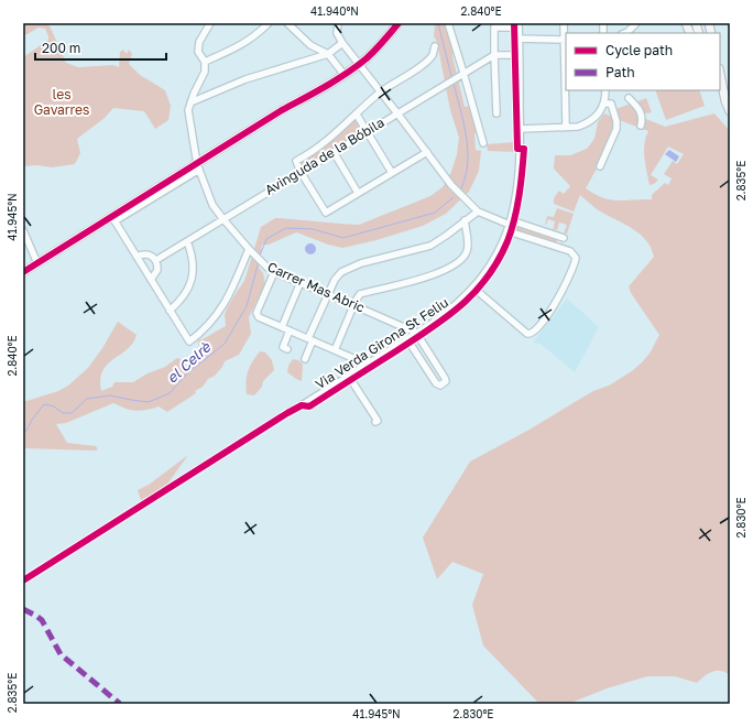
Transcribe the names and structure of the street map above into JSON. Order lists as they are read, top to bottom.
{
  "streets": {
    "street": ["Avinguda de la Bóbila", "Carrer Mas Abric"],
    "cycle path": ["Via Verda Girona St Feliu"]
  },
  "crossings": [
    ["Avinguda de la Bóbila", "Carrer Mas Abric"]
  ],
  "water": ["el Celrè"],
  "parks": ["les Gavarres"],
  "legend": ["Cycle path", "Path"],
  "scale_bar": "200 m",
  "coordinates": [
    "41.940°N",
    "2.840°E",
    "2.835°E",
    "41.945°N",
    "2.830°E"
  ]
}
